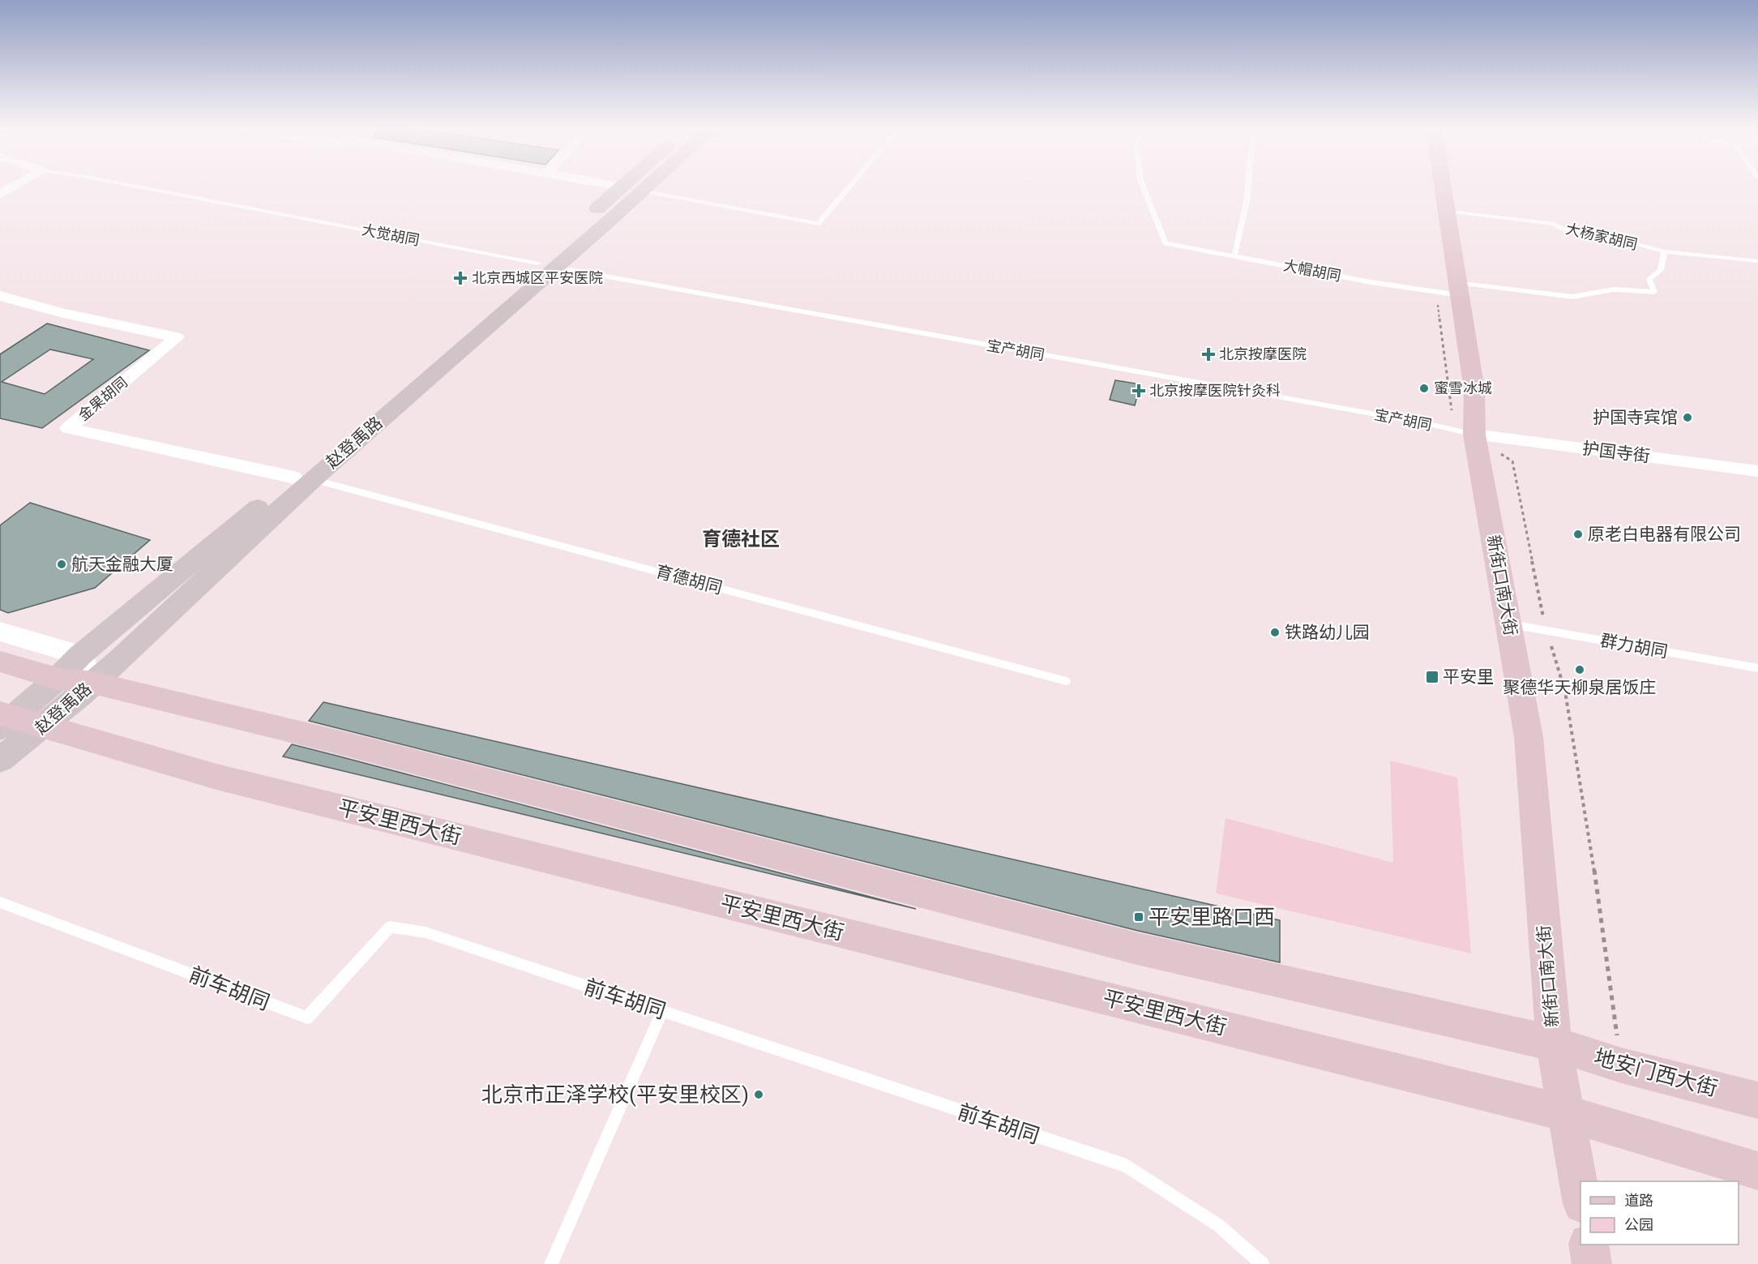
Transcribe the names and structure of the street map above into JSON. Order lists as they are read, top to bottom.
{
  "streets": {
    "main road": [
      "赵登禹路",
      "新街口南大街",
      "平安里西大街",
      "地安门西大街"
    ],
    "street": ["金果胡同", "护国寺街"],
    "lane": [
      "大觉胡同",
      "大杨家胡同",
      "大帽胡同",
      "宝产胡同",
      "育德胡同",
      "群力胡同",
      "前车胡同"
    ]
  },
  "crossings": [
    ["大觉胡同", "宝产胡同"],
    ["大觉胡同", "赵登禹路"],
    ["大杨家胡同", "大帽胡同"],
    ["大杨家胡同", "新街口南大街"],
    ["大帽胡同", "新街口南大街"],
    ["宝产胡同", "赵登禹路"],
    ["宝产胡同", "护国寺街"],
    ["宝产胡同", "新街口南大街"],
    ["金果胡同", "赵登禹路"],
    ["金果胡同", "育德胡同"],
    ["赵登禹路", "育德胡同"],
    ["赵登禹路", "平安里西大街"],
    ["护国寺街", "新街口南大街"],
    ["新街口南大街", "群力胡同"],
    ["新街口南大街", "平安里西大街"],
    ["新街口南大街", "地安门西大街"]
  ],
  "districts": ["育德社区"],
  "places": {
    "health": ["北京西城区平安医院", "北京按摩医院", "北京按摩医院针灸科"],
    "other": [
      "蜜雪冰城",
      "护国寺宾馆",
      "原老白电器有限公司",
      "航天金融大厦",
      "铁路幼儿园",
      "聚德华天柳泉居饭庄",
      "北京市正泽学校(平安里校区)"
    ],
    "transit": ["平安里", "平安里路口西"]
  },
  "legend": ["道路", "公园"]
}
